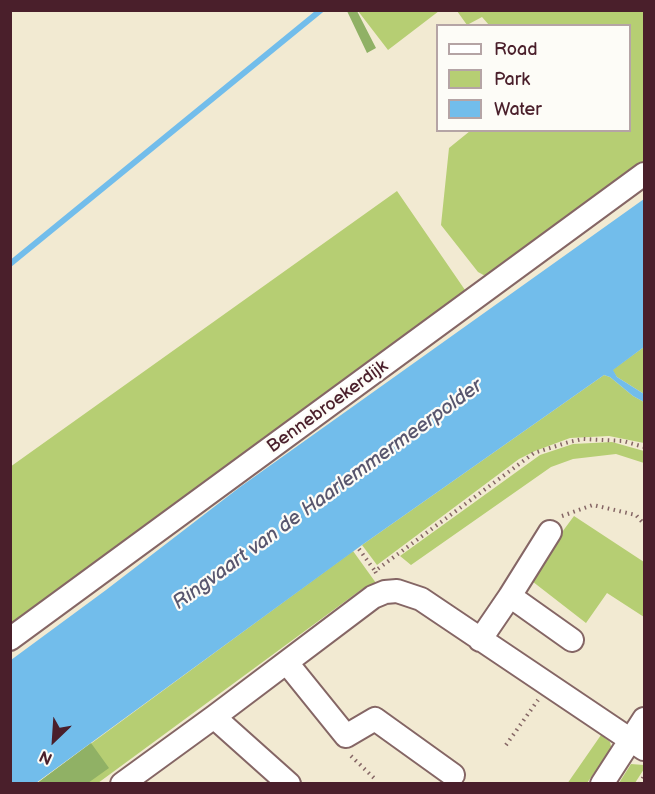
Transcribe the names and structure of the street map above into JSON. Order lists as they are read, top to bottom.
{
  "streets": {
    "street": ["Bennebroekerdijk"]
  },
  "water": ["Ringvaart van de Haarlemmermeerpolder"],
  "legend": ["Road", "Park", "Water"],
  "north": "bottom left"
}
